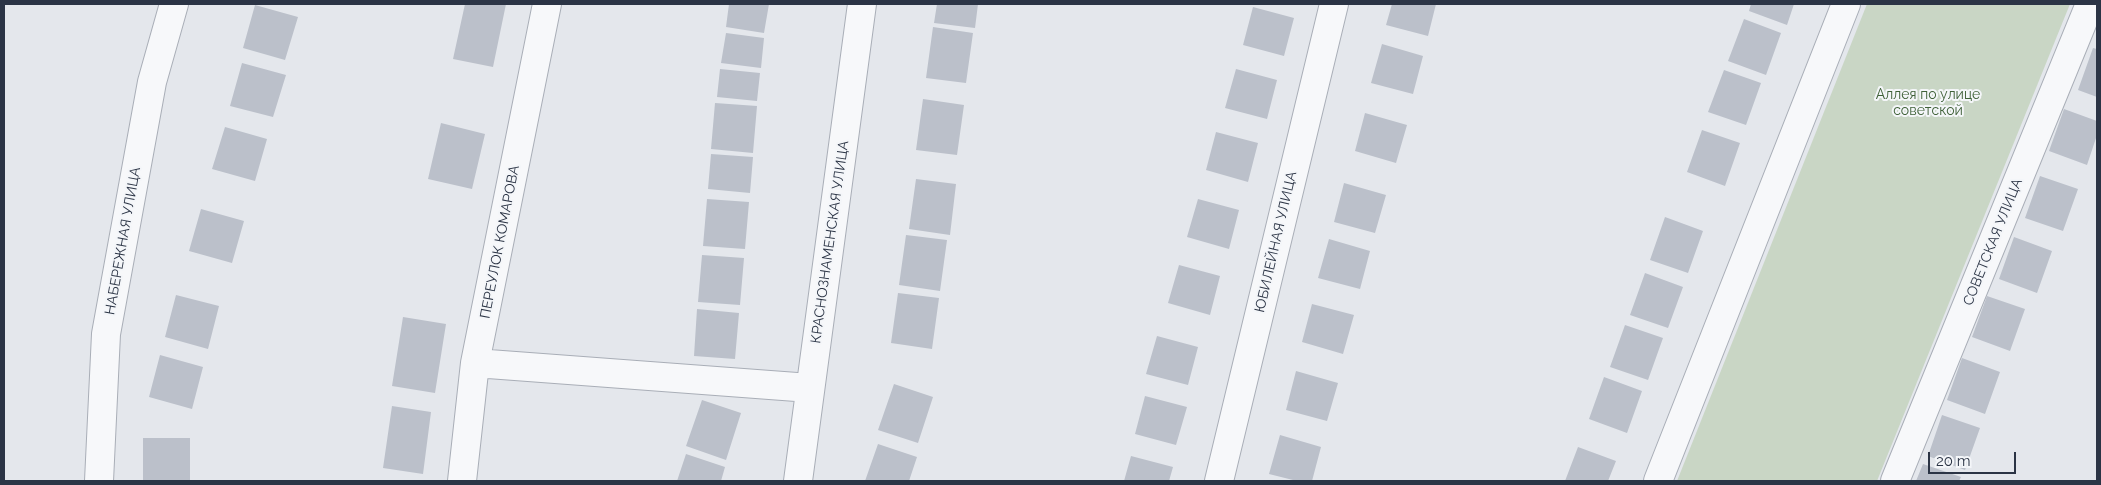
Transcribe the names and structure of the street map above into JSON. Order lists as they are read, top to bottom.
{
  "streets": {
    "street": [
      "НАБЕРЕЖНАЯ УЛИЦА",
      "ПЕРЕУЛОК КОМАРОВА",
      "КРАСНОЗНАМЕНСКАЯ УЛИЦА",
      "ЮБИЛЕЙНАЯ УЛИЦА",
      "СОВЕТСКАЯ УЛИЦА"
    ]
  },
  "parks": ["Аллея по улице советской"],
  "scale_bar": "20 m"
}
